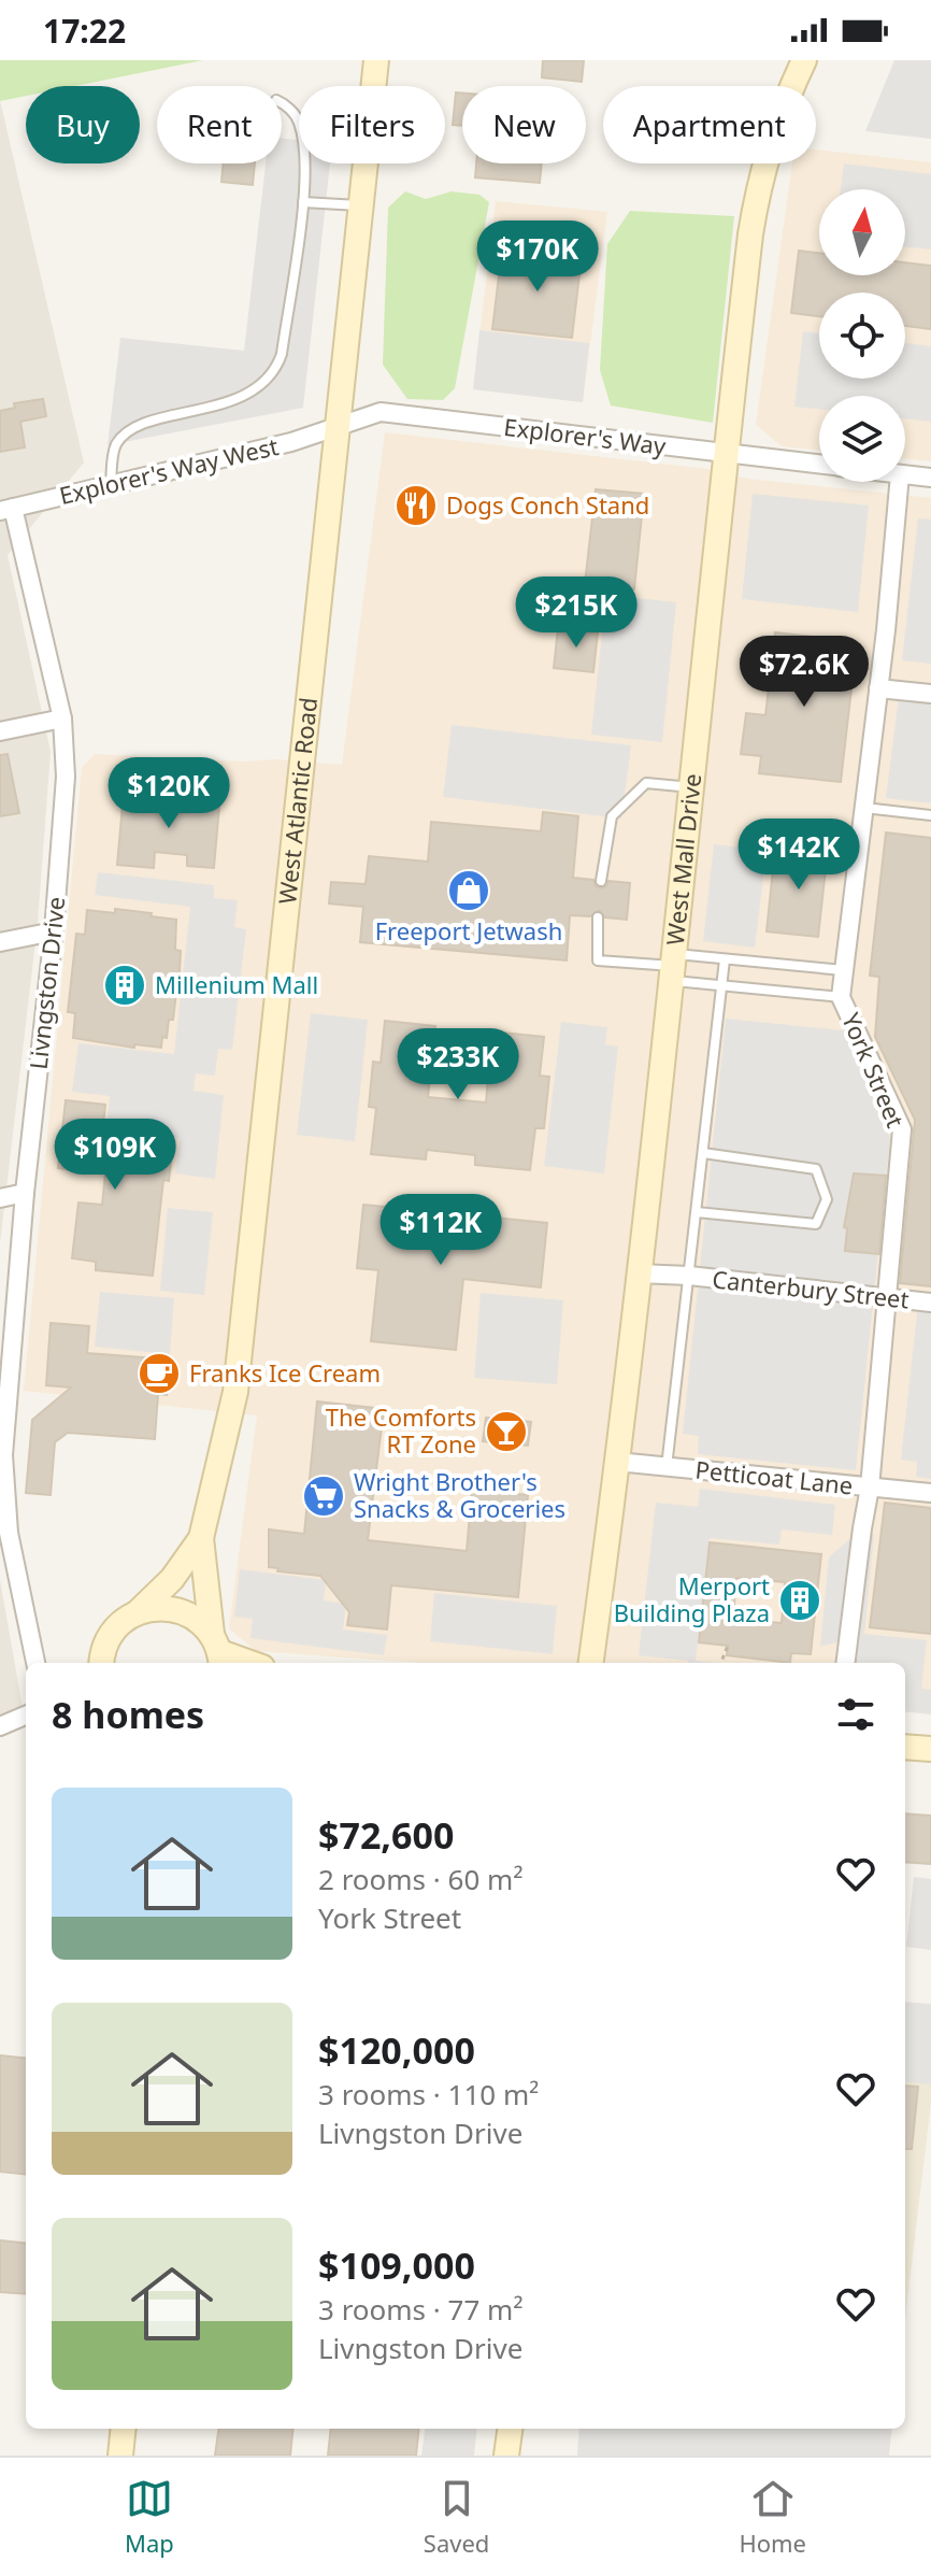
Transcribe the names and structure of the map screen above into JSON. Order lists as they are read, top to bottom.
{
  "streets": {
    "main road": ["West Atlantic Road", "West Mall Drive"],
    "street": [
      "Explorer's Way",
      "Explorer's Way West",
      "Livngston Drive",
      "York Street",
      "Canterbury Street",
      "Petticoat Lane"
    ]
  },
  "crossings": [
    ["Explorer's Way", "Explorer's Way West"],
    ["Explorer's Way", "West Atlantic Road"],
    ["Explorer's Way", "West Mall Drive"],
    ["Explorer's Way West", "West Atlantic Road"],
    ["Explorer's Way West", "Livngston Drive"],
    ["West Mall Drive", "Canterbury Street"],
    ["West Mall Drive", "Petticoat Lane"],
    ["York Street", "Canterbury Street"],
    ["York Street", "Petticoat Lane"]
  ],
  "places": {
    "restaurant": ["Dogs Conch Stand"],
    "shop": ["Freeport Jetwash"],
    "building": ["Millenium Mall", "Merport Building Plaza"],
    "cafe": ["Franks Ice Cream"],
    "bar": ["The Comforts RT Zone"],
    "supermarket": ["Wright Brother's Snacks & Groceries"]
  },
  "north": "top",
  "page": {
    "status": "17:22",
    "chip": [
      "Buy",
      "Rent",
      "Filters",
      "New",
      "Apartment"
    ],
    "price": [
      "$170K",
      "$215K",
      "$72.6K",
      "$120K",
      "$142K",
      "$233K",
      "$109K",
      "$112K"
    ],
    "heading": "8 homes",
    "list": [
      {
        "name": "$72,600",
        "note": "2 rooms · 60 m² · York Street"
      },
      {
        "name": "$120,000",
        "note": "3 rooms · 110 m² · Livngston Drive"
      },
      {
        "name": "$109,000",
        "note": "3 rooms · 77 m² · Livngston Drive"
      }
    ],
    "tabs": ["Map", "Saved", "Home"]
  }
}
